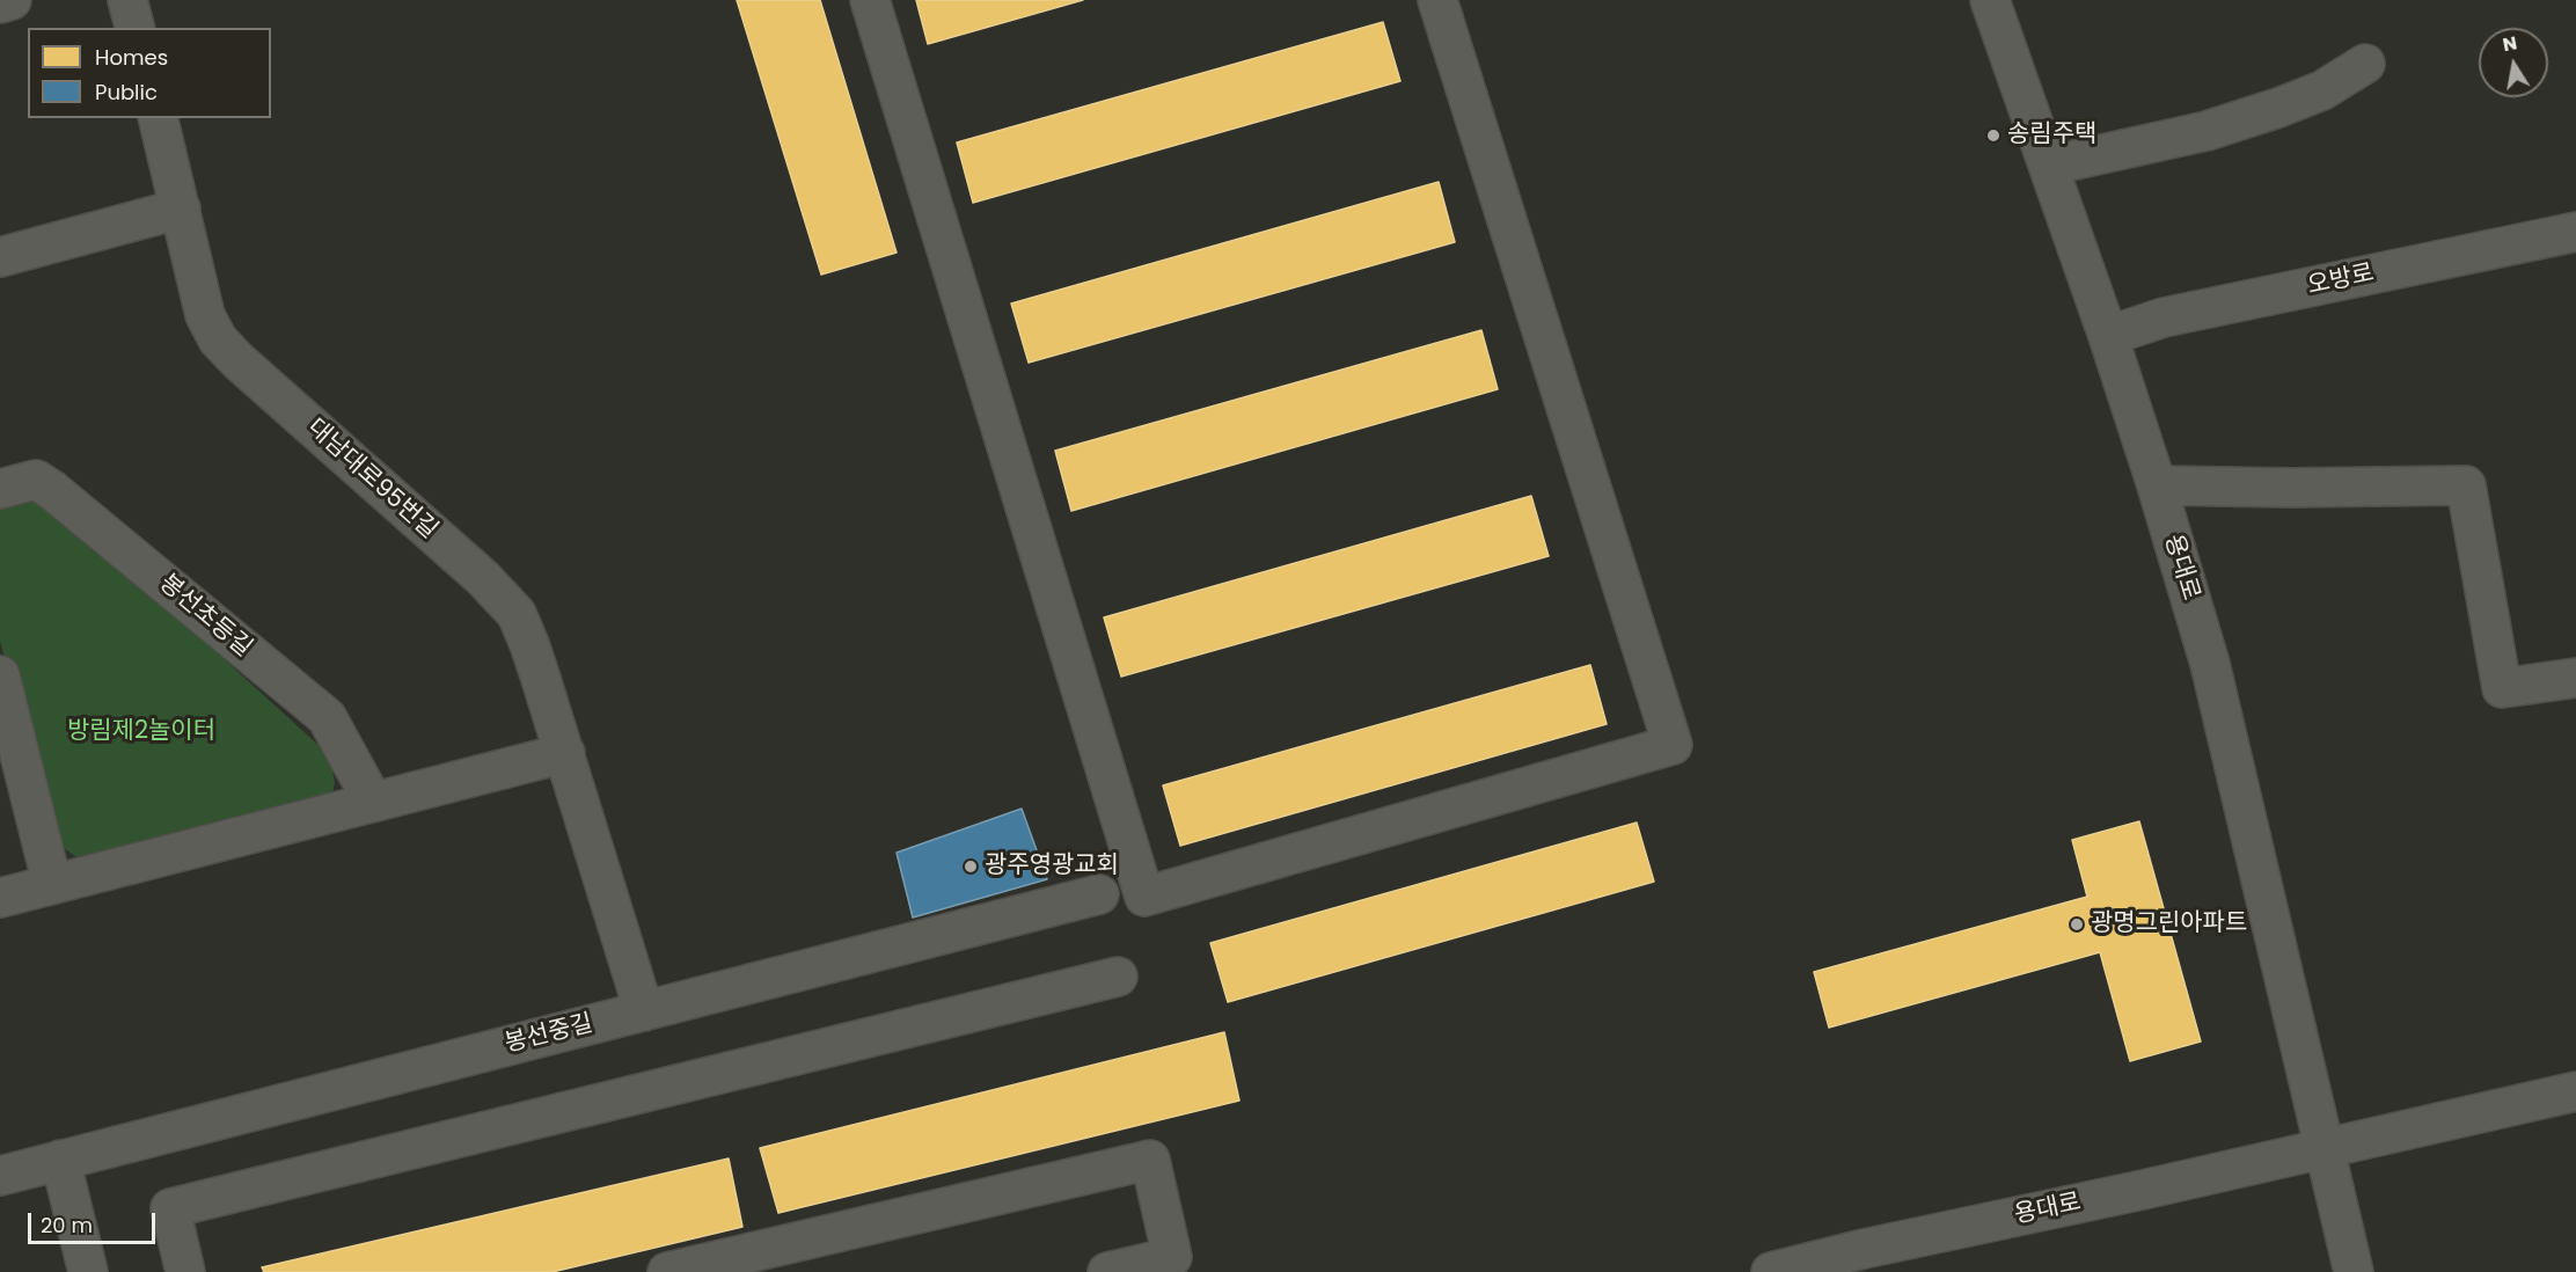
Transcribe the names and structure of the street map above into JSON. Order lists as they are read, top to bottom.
{
  "streets": {
    "street": [
      "오방로",
      "대남대로95번길",
      "용대로",
      "봉선초등길",
      "봉선중길"
    ]
  },
  "crossings": [
    ["오방로", "용대로"],
    ["대남대로95번길", "봉선중길"]
  ],
  "parks": ["방림제2놀이터"],
  "places": ["송림주택", "광주영광교회", "광명그린아파트"],
  "legend": ["Homes", "Public"],
  "scale_bar": "20 m",
  "north": "top"
}
